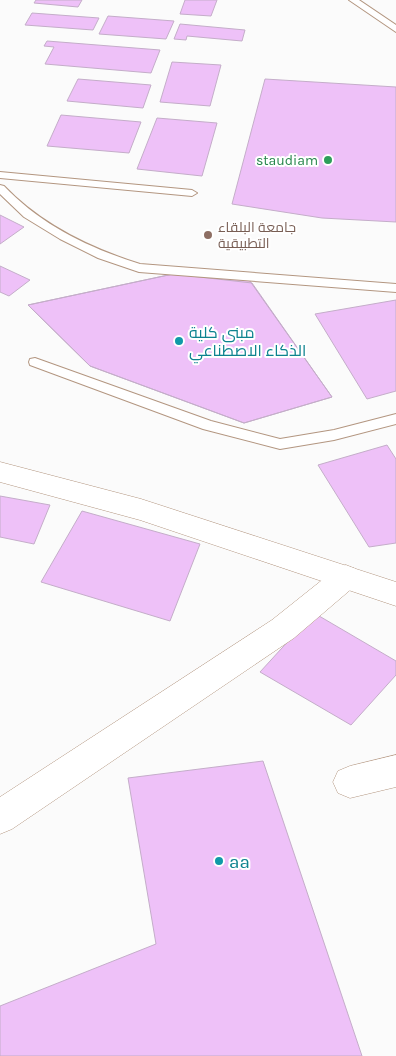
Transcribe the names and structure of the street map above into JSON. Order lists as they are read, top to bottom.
{
  "places": [
    "staudiam",
    "جامعة البلقاء التطبيقية",
    "مبنى كلية الذكاء الاصطناعي",
    "aa"
  ]
}
